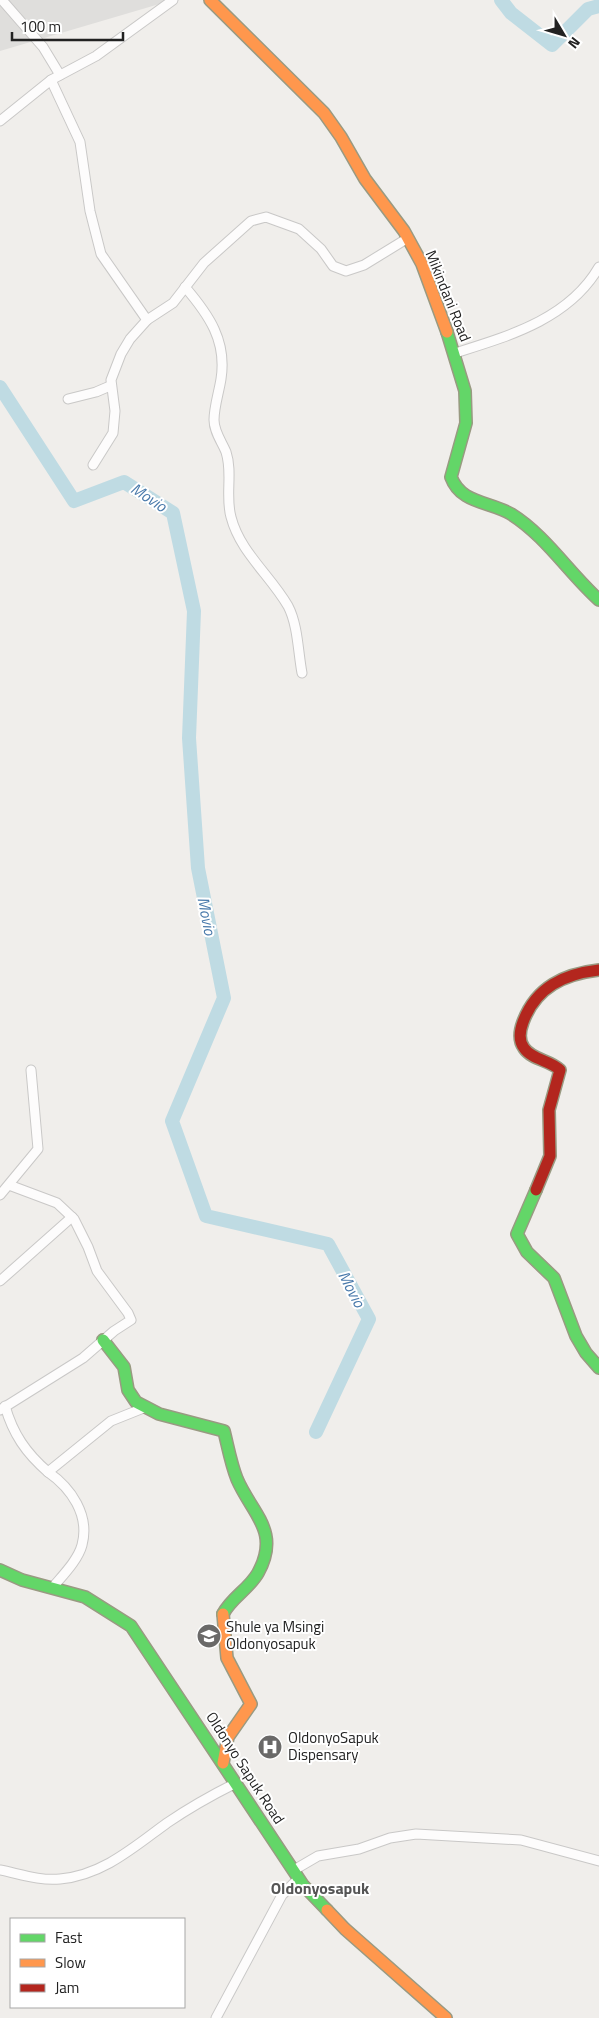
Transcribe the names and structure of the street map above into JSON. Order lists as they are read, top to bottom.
{
  "streets": {
    "street": ["Mikindani Road", "Oldonyo Sapuk Road"]
  },
  "districts": ["Oldonyosapuk"],
  "water": ["Movio"],
  "places": {
    "school or university": ["Shule ya Msingi Oldonyosapuk"],
    "hospital": ["OldonyoSapuk Dispensary"]
  },
  "legend": ["Fast", "Slow", "Jam"],
  "scale_bar": "100 m",
  "north": "bottom right"
}
